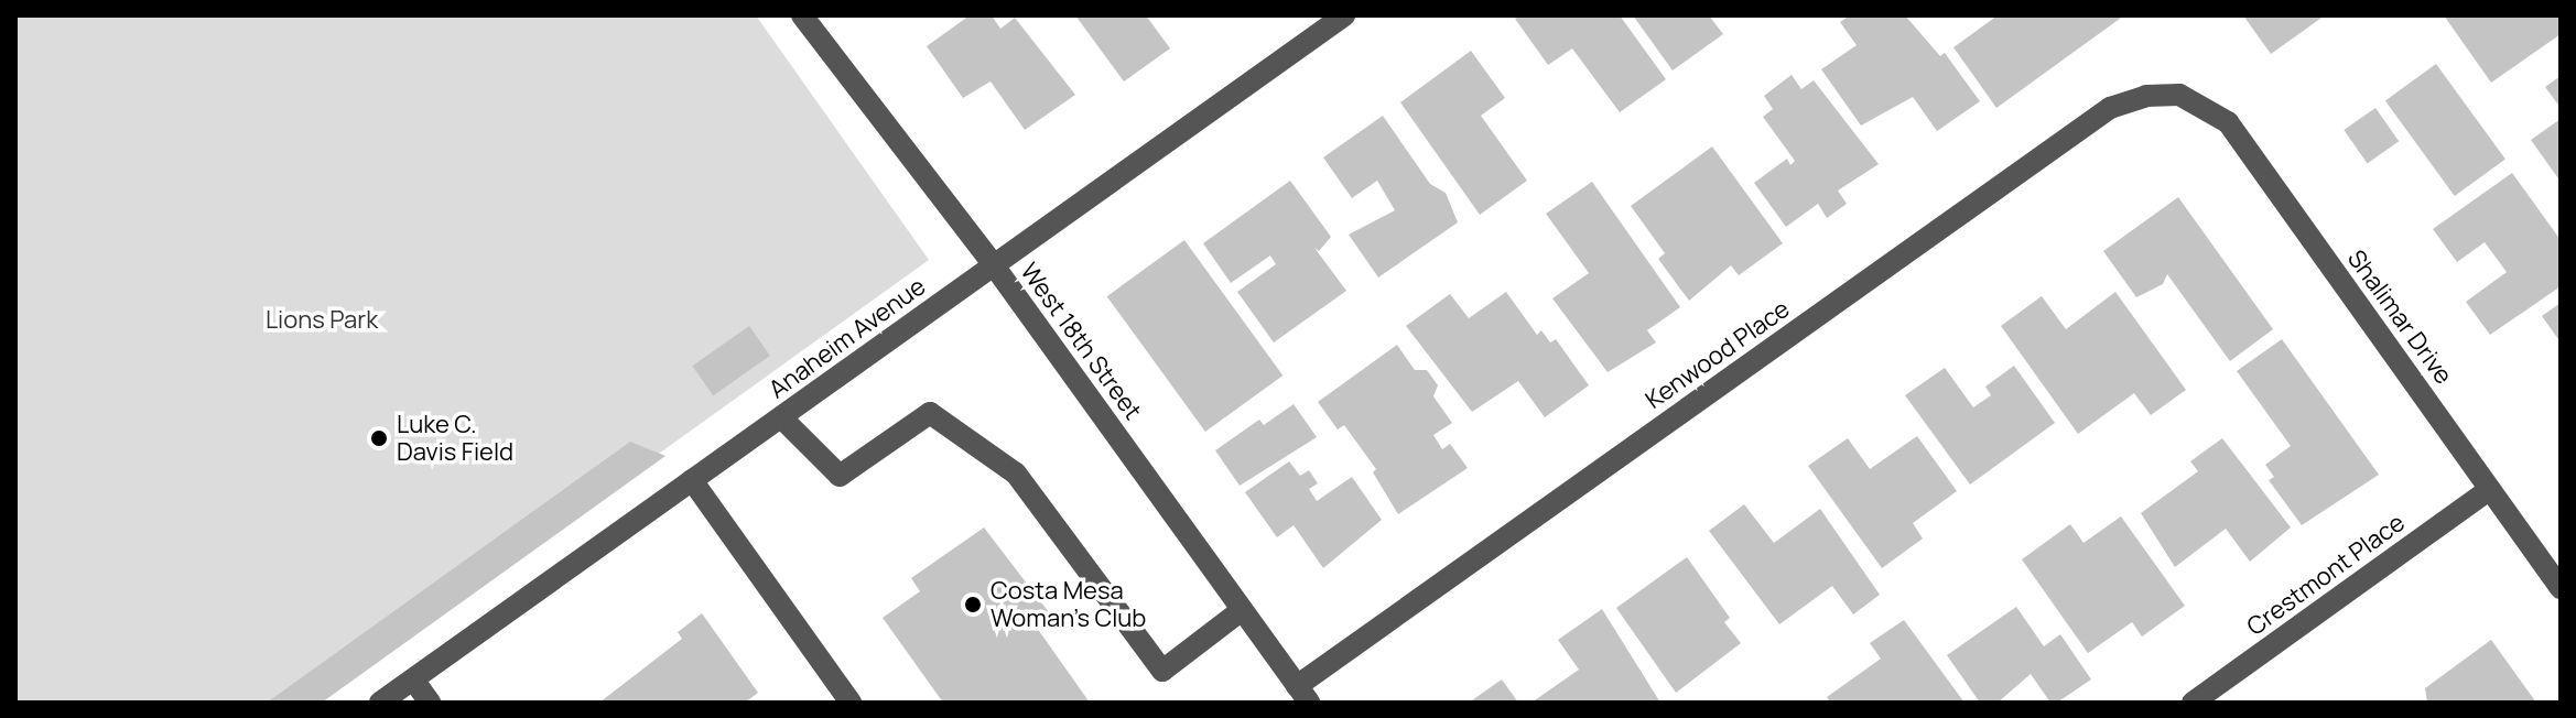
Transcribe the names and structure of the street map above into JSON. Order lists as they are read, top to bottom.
{
  "streets": {
    "street": [
      "Shalimar Drive",
      "Anaheim Avenue",
      "West 18th Street",
      "Kenwood Place",
      "Crestmont Place"
    ]
  },
  "crossings": [
    ["Shalimar Drive", "Kenwood Place"],
    ["Shalimar Drive", "Crestmont Place"],
    ["Anaheim Avenue", "West 18th Street"],
    ["West 18th Street", "Kenwood Place"]
  ],
  "parks": ["Lions Park"],
  "places": ["Luke C. Davis Field", "Costa Mesa Woman's Club"]
}
